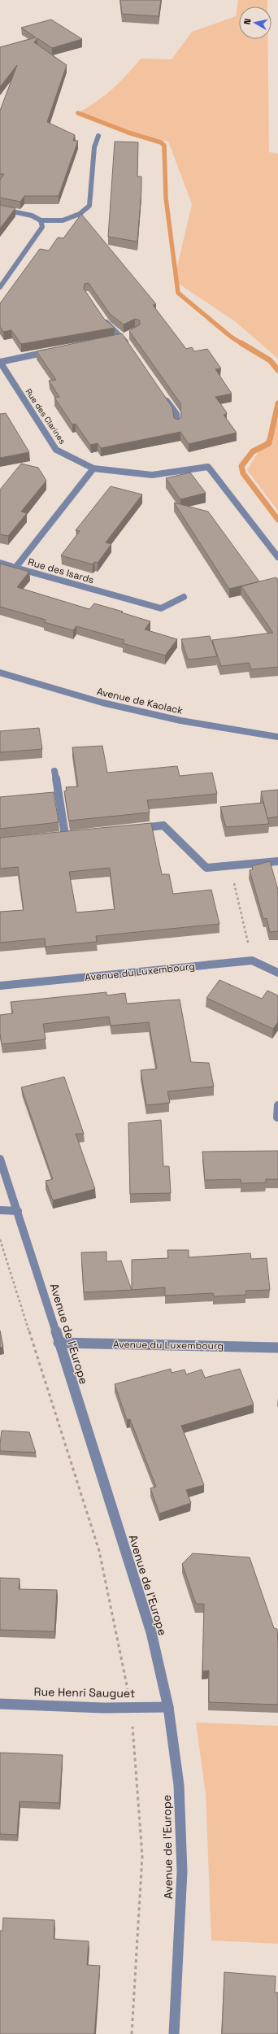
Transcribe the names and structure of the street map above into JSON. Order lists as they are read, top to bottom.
{
  "streets": {
    "street": [
      "Rue des Clarines",
      "Rue des Isards",
      "Avenue de Kaolack",
      "Avenue du Luxembourg",
      "Avenue de l'Europe",
      "Rue Henri Sauguet"
    ]
  },
  "crossings": [
    ["Rue des Clarines", "Rue des Isards"],
    ["Avenue du Luxembourg", "Avenue de l'Europe"],
    ["Avenue de l'Europe", "Rue Henri Sauguet"]
  ],
  "north": "left"
}
